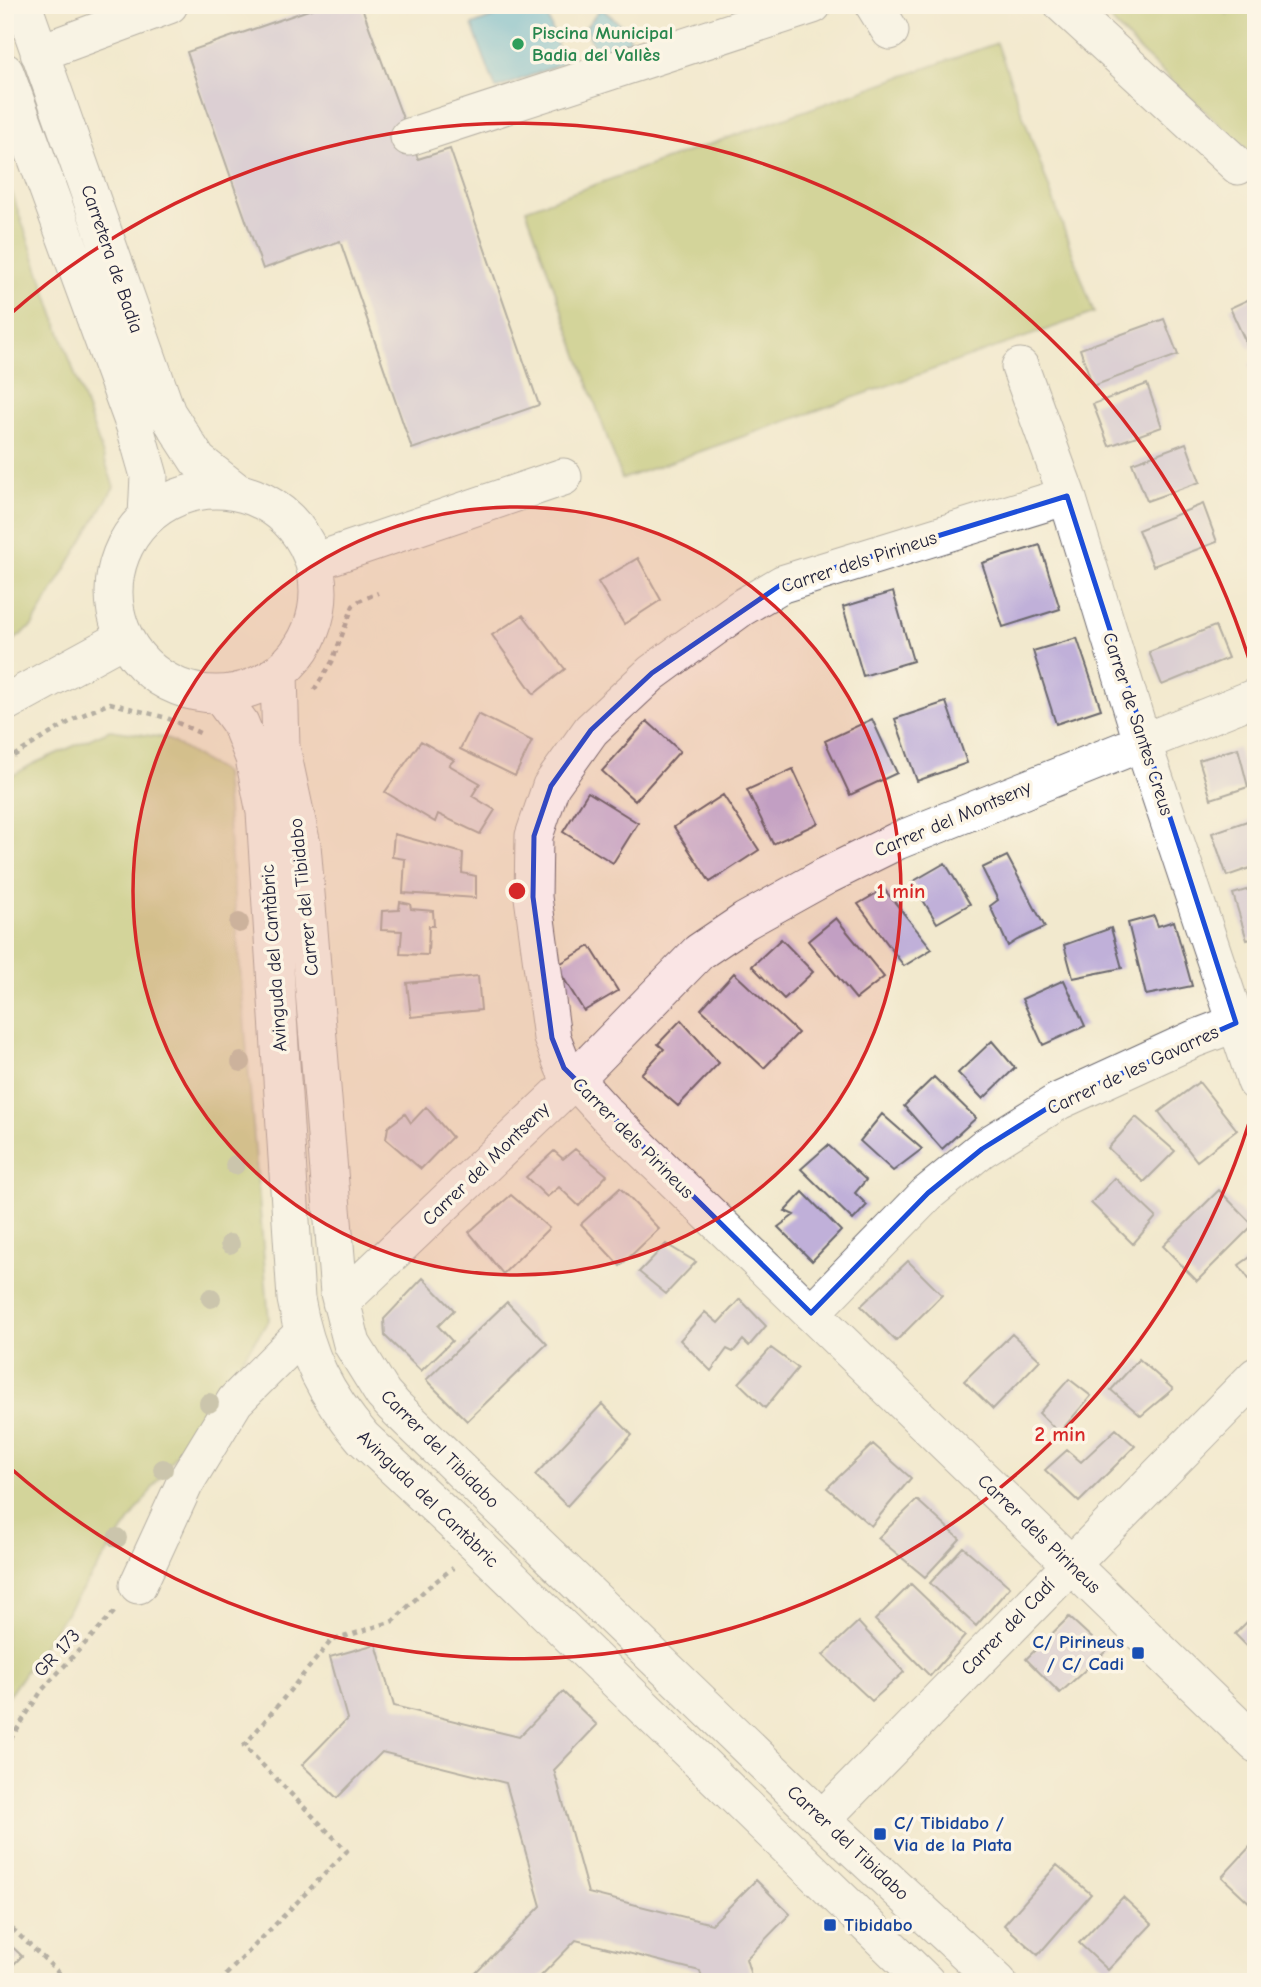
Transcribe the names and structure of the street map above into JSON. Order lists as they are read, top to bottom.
{
  "streets": {
    "street": [
      "Carretera de Badia",
      "Carrer dels Pirineus",
      "Carrer de Santes Creus",
      "Carrer del Montseny",
      "Carrer del Tibidabo",
      "Avinguda del Cantàbric",
      "Carrer de les Gavarres",
      "Carrer del Cadí"
    ],
    "path": ["GR 173"]
  },
  "crossings": [
    ["Carretera de Badia", "Carrer del Tibidabo"],
    ["Carretera de Badia", "Avinguda del Cantàbric"],
    ["Carrer dels Pirineus", "Carrer de Santes Creus"],
    ["Carrer dels Pirineus", "Carrer del Montseny"],
    ["Carrer dels Pirineus", "Carrer de les Gavarres"],
    ["Carrer dels Pirineus", "Carrer del Cadí"],
    ["Carrer de Santes Creus", "Carrer del Montseny"],
    ["Carrer de Santes Creus", "Carrer de les Gavarres"],
    ["Carrer del Montseny", "Carrer del Tibidabo"],
    ["Carrer del Tibidabo", "Avinguda del Cantàbric"],
    ["Carrer del Tibidabo", "Carrer del Cadí"]
  ],
  "places": {
    "other": ["Piscina Municipal Badia del Vallès"],
    "transit": ["C/ Pirineus / C/ Cadi", "C/ Tibidabo / Via de la Plata", "Tibidabo"]
  },
  "rings": ["1 min", "2 min"]
}
